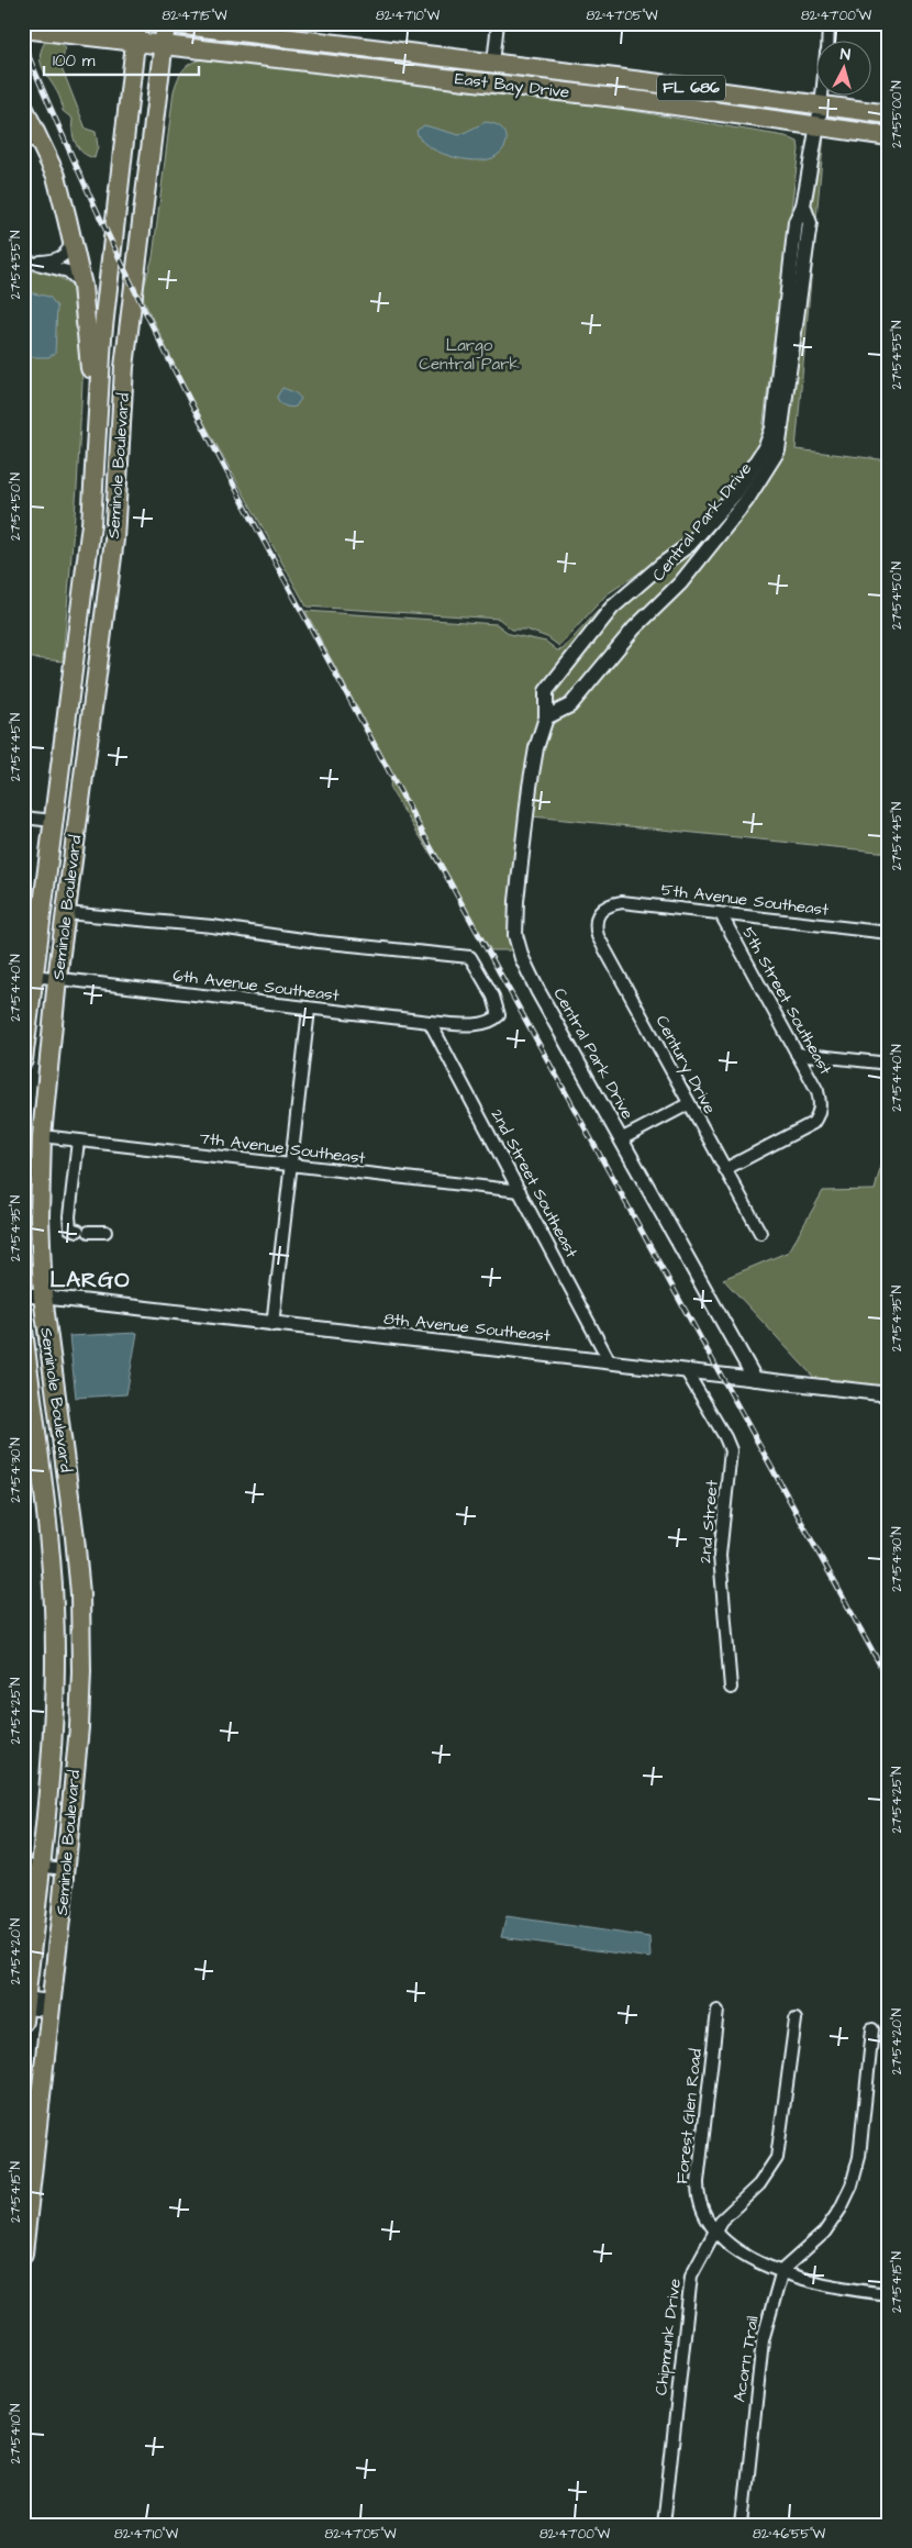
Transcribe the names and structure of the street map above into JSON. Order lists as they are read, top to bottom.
{
  "streets": {
    "main road": ["East Bay Drive", "FL 686", "Seminole Boulevard"],
    "street": [
      "Central Park Drive",
      "5th Avenue Southeast",
      "6th Avenue Southeast",
      "5th Street Southeast",
      "Century Drive",
      "7th Avenue Southeast",
      "2nd Street Southeast",
      "8th Avenue Southeast",
      "2nd Street",
      "Forest Glen Road",
      "Chipmunk Drive",
      "Acorn Trail"
    ]
  },
  "crossings": [
    ["East Bay Drive", "Seminole Boulevard"],
    ["East Bay Drive", "Central Park Drive"],
    ["Seminole Boulevard", "6th Avenue Southeast"],
    ["Seminole Boulevard", "7th Avenue Southeast"],
    ["Seminole Boulevard", "8th Avenue Southeast"],
    ["Central Park Drive", "8th Avenue Southeast"],
    ["5th Avenue Southeast", "5th Street Southeast"],
    ["5th Avenue Southeast", "Century Drive"],
    ["6th Avenue Southeast", "2nd Street Southeast"],
    ["5th Street Southeast", "Century Drive"],
    ["7th Avenue Southeast", "2nd Street Southeast"],
    ["2nd Street Southeast", "8th Avenue Southeast"],
    ["8th Avenue Southeast", "2nd Street"],
    ["Forest Glen Road", "Chipmunk Drive"],
    ["Forest Glen Road", "Acorn Trail"]
  ],
  "districts": ["LARGO"],
  "parks": ["Largo Central Park"],
  "scale_bar": "100 m",
  "north": "top",
  "coordinates": [
    "82°47'15\"W",
    "82°47'10\"W",
    "82°47'05\"W",
    "82°47'00\"W",
    "27°55'00\"N",
    "27°54'55\"N",
    "27°54'50\"N",
    "27°54'45\"N",
    "27°54'40\"N",
    "27°54'35\"N",
    "27°54'30\"N",
    "27°54'25\"N",
    "27°54'20\"N",
    "27°54'15\"N",
    "27°54'10\"N",
    "82°46'55\"W"
  ]
}
